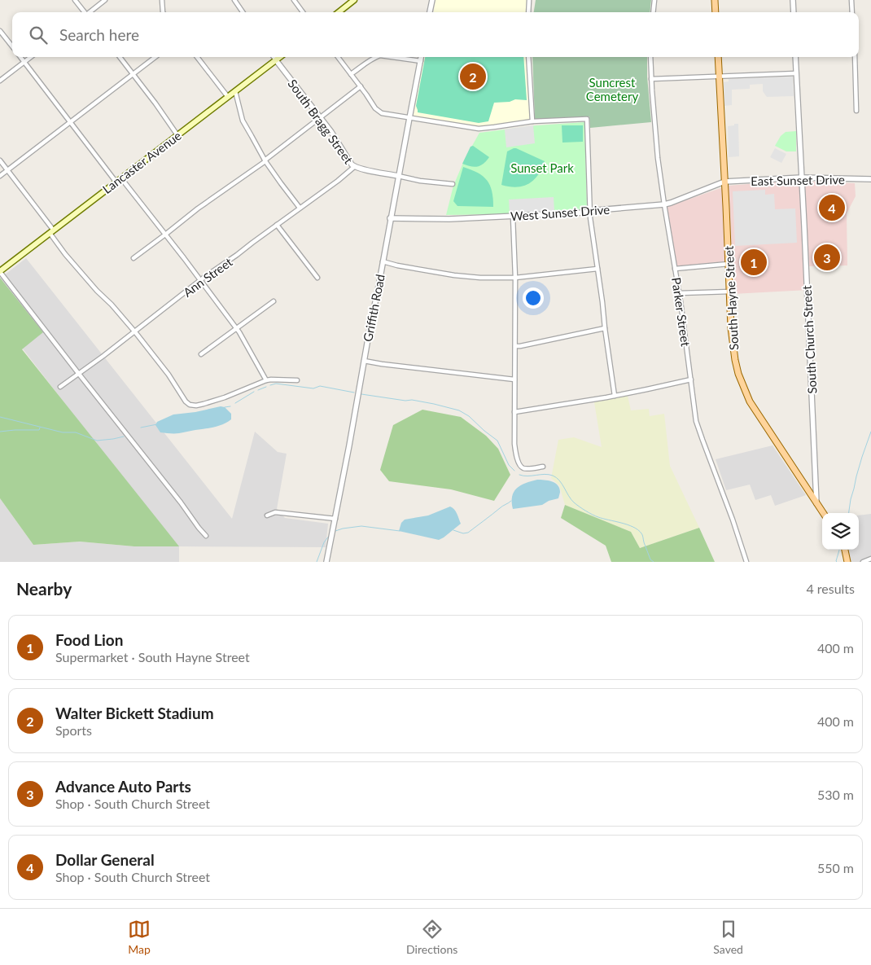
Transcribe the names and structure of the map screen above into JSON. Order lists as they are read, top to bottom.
{
  "streets": {
    "main road": ["Lancaster Avenue", "South Hayne Street"],
    "street": [
      "South Bragg Street",
      "East Sunset Drive",
      "West Sunset Drive",
      "Ann Street",
      "Griffith Road",
      "Parker Street",
      "South Church Street"
    ]
  },
  "crossings": [
    ["South Bragg Street", "Lancaster Avenue"],
    ["South Bragg Street", "Ann Street"],
    ["South Bragg Street", "Griffith Road"],
    ["East Sunset Drive", "West Sunset Drive"],
    ["East Sunset Drive", "South Hayne Street"],
    ["East Sunset Drive", "South Church Street"],
    ["West Sunset Drive", "South Hayne Street"],
    ["West Sunset Drive", "Griffith Road"],
    ["West Sunset Drive", "Parker Street"],
    ["South Hayne Street", "South Church Street"]
  ],
  "parks": ["Suncrest Cemetery", "Sunset Park"],
  "page": {
    "search": "Search here",
    "pins": [
      "2",
      "4",
      "3",
      "1"
    ],
    "heading": ["Nearby", "4 results"],
    "list": [
      {
        "mark": "1",
        "name": "Food Lion",
        "note": "Supermarket · South Hayne Street",
        "value": "400 m"
      },
      {
        "mark": "2",
        "name": "Walter Bickett Stadium",
        "note": "Sports",
        "value": "400 m"
      },
      {
        "mark": "3",
        "name": "Advance Auto Parts",
        "note": "Shop · South Church Street",
        "value": "530 m"
      },
      {
        "mark": "4",
        "name": "Dollar General",
        "note": "Shop · South Church Street",
        "value": "550 m"
      }
    ],
    "nav": ["Map", "Directions", "Saved"]
  }
}
